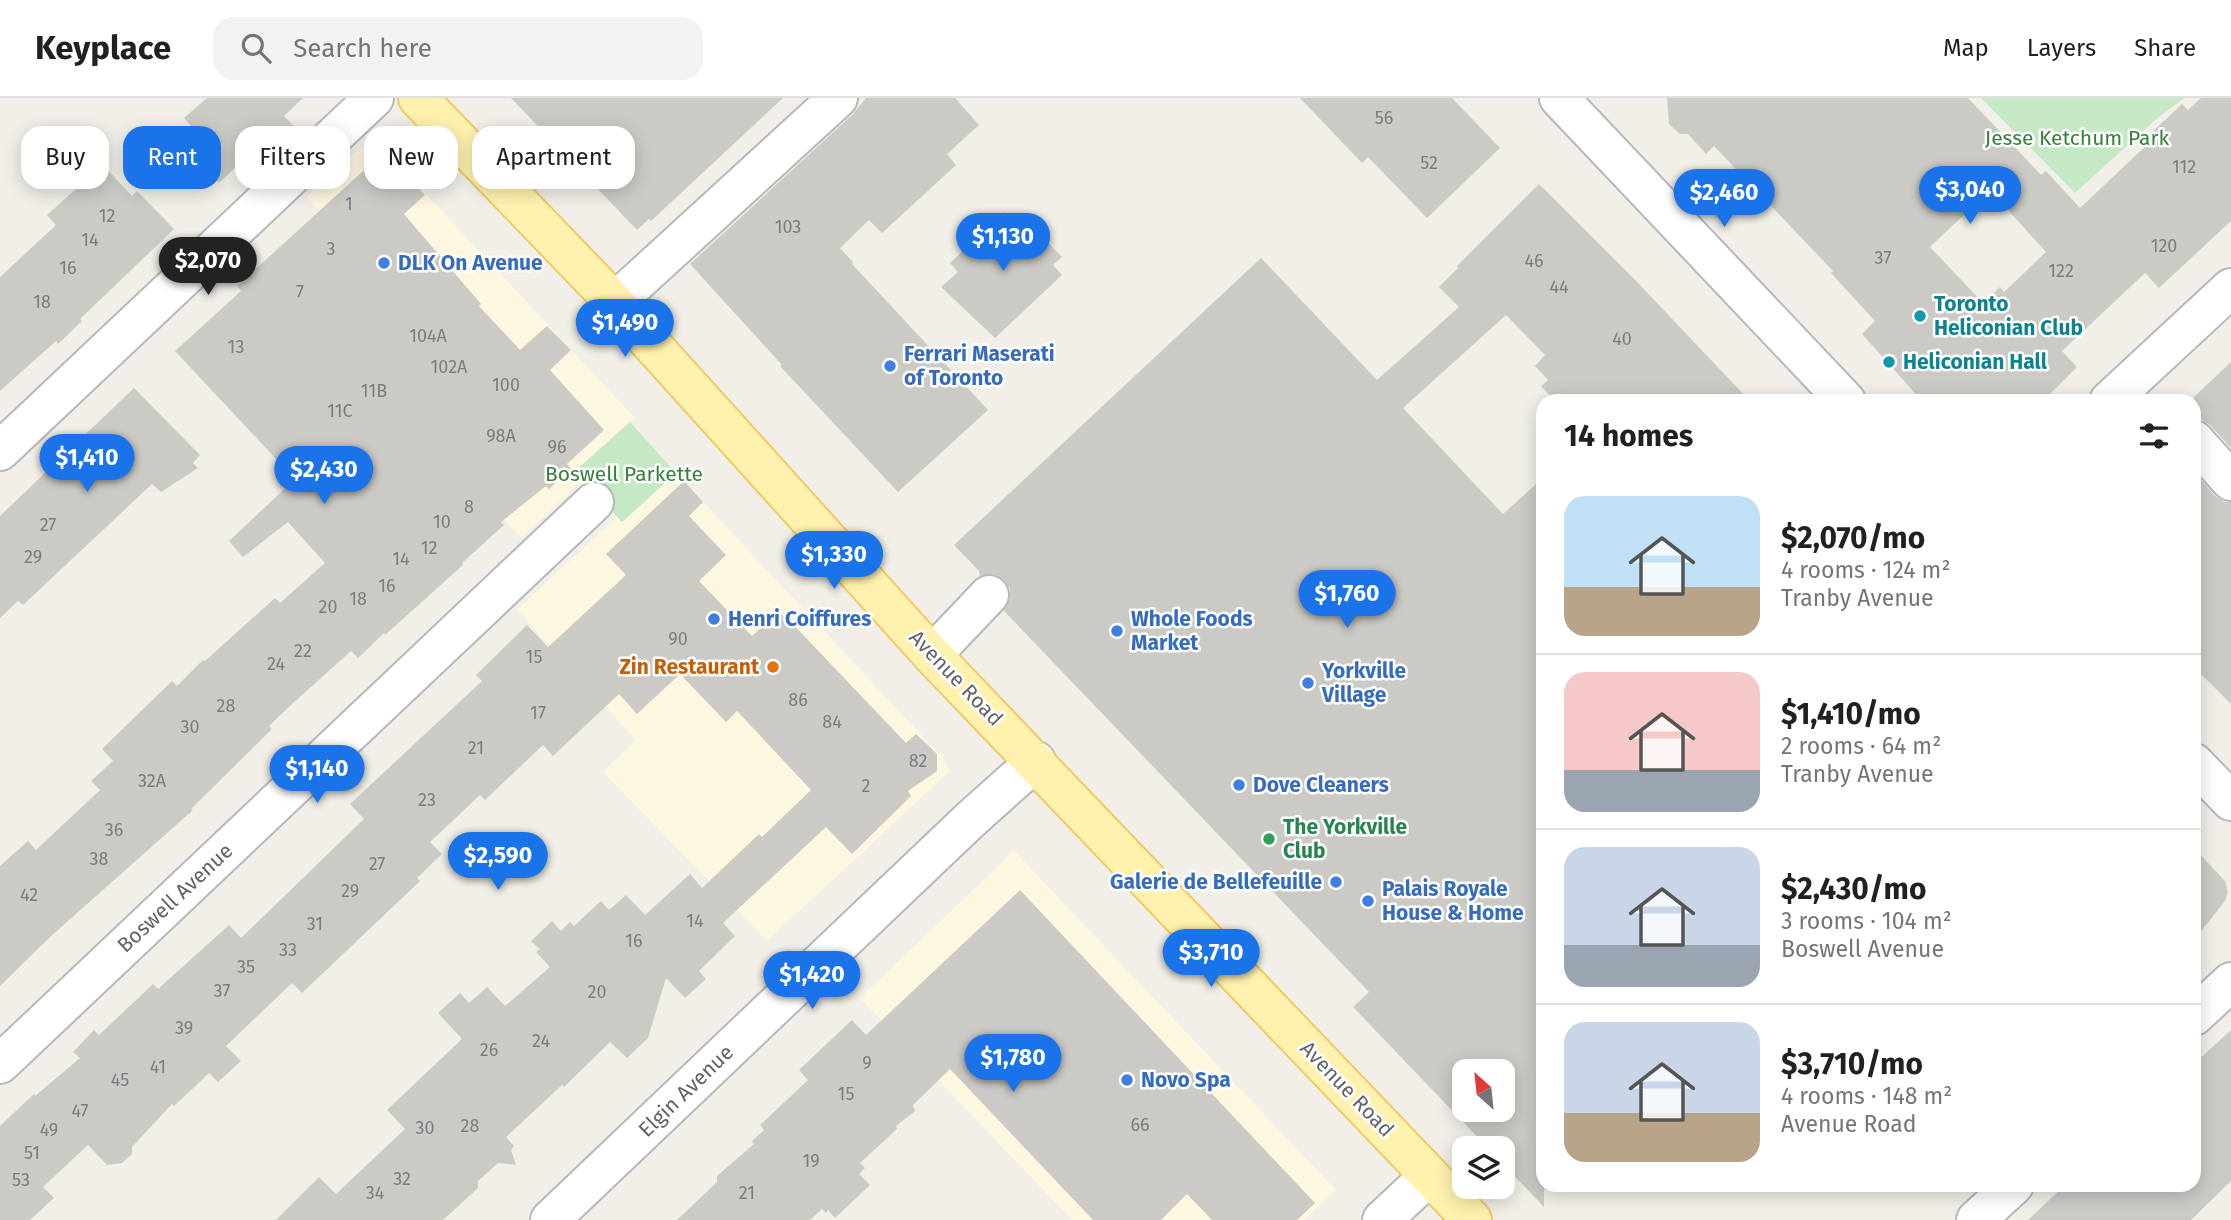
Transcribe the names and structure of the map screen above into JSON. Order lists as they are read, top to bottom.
{
  "streets": {
    "main road": ["Avenue Road"],
    "street": ["Boswell Avenue", "Elgin Avenue"]
  },
  "crossings": [
    ["Avenue Road", "Elgin Avenue"]
  ],
  "parks": ["Jesse Ketchum Park", "Boswell Parkette"],
  "places": [
    "DLK On Avenue",
    "Toronto Heliconian Club",
    "Heliconian Hall",
    "Ferrari Maserati of Toronto",
    "Henri Coiffures",
    "Whole Foods Market",
    "Zin Restaurant",
    "Yorkville Village",
    "Dove Cleaners",
    "The Yorkville Club",
    "Galerie de Bellefeuille",
    "Palais Royale House & Home",
    "Novo Spa"
  ],
  "house_numbers": [
    "56",
    "52",
    "112",
    "1",
    "12",
    "103",
    "14",
    "120",
    "3",
    "37",
    "46",
    "16",
    "122",
    "44",
    "7",
    "18",
    "104A",
    "40",
    "13",
    "102A",
    "100",
    "11B",
    "11C",
    "98A",
    "96",
    "8",
    "10",
    "27",
    "12",
    "29",
    "14",
    "16",
    "18",
    "20",
    "90",
    "22",
    "15",
    "24",
    "86",
    "28",
    "17",
    "84",
    "30",
    "21",
    "82",
    "32A",
    "2",
    "23",
    "36",
    "38",
    "27",
    "29",
    "42",
    "14",
    "31",
    "16",
    "33",
    "35",
    "37",
    "20",
    "39",
    "24",
    "26",
    "9",
    "41",
    "45",
    "15",
    "47",
    "66",
    "28",
    "30",
    "49",
    "51",
    "19",
    "32",
    "53",
    "34",
    "21"
  ],
  "north": "top left",
  "page": {
    "header": "Keyplace",
    "search": "Search here",
    "nav": ["Map", "Layers", "Share"],
    "chip": [
      "Buy",
      "Rent",
      "Filters",
      "New",
      "Apartment"
    ],
    "price": [
      "$3,040",
      "$2,460",
      "$1,130",
      "$2,070",
      "$1,490",
      "$1,410",
      "$2,430",
      "$1,330",
      "$1,760",
      "$1,140",
      "$2,590",
      "$3,710",
      "$1,420",
      "$1,780"
    ],
    "heading": "14 homes",
    "list": [
      {
        "name": "$2,070/mo",
        "note": "4 rooms · 124 m² · Tranby Avenue"
      },
      {
        "name": "$1,410/mo",
        "note": "2 rooms · 64 m² · Tranby Avenue"
      },
      {
        "name": "$2,430/mo",
        "note": "3 rooms · 104 m² · Boswell Avenue"
      },
      {
        "name": "$3,710/mo",
        "note": "4 rooms · 148 m² · Avenue Road"
      }
    ]
  }
}
